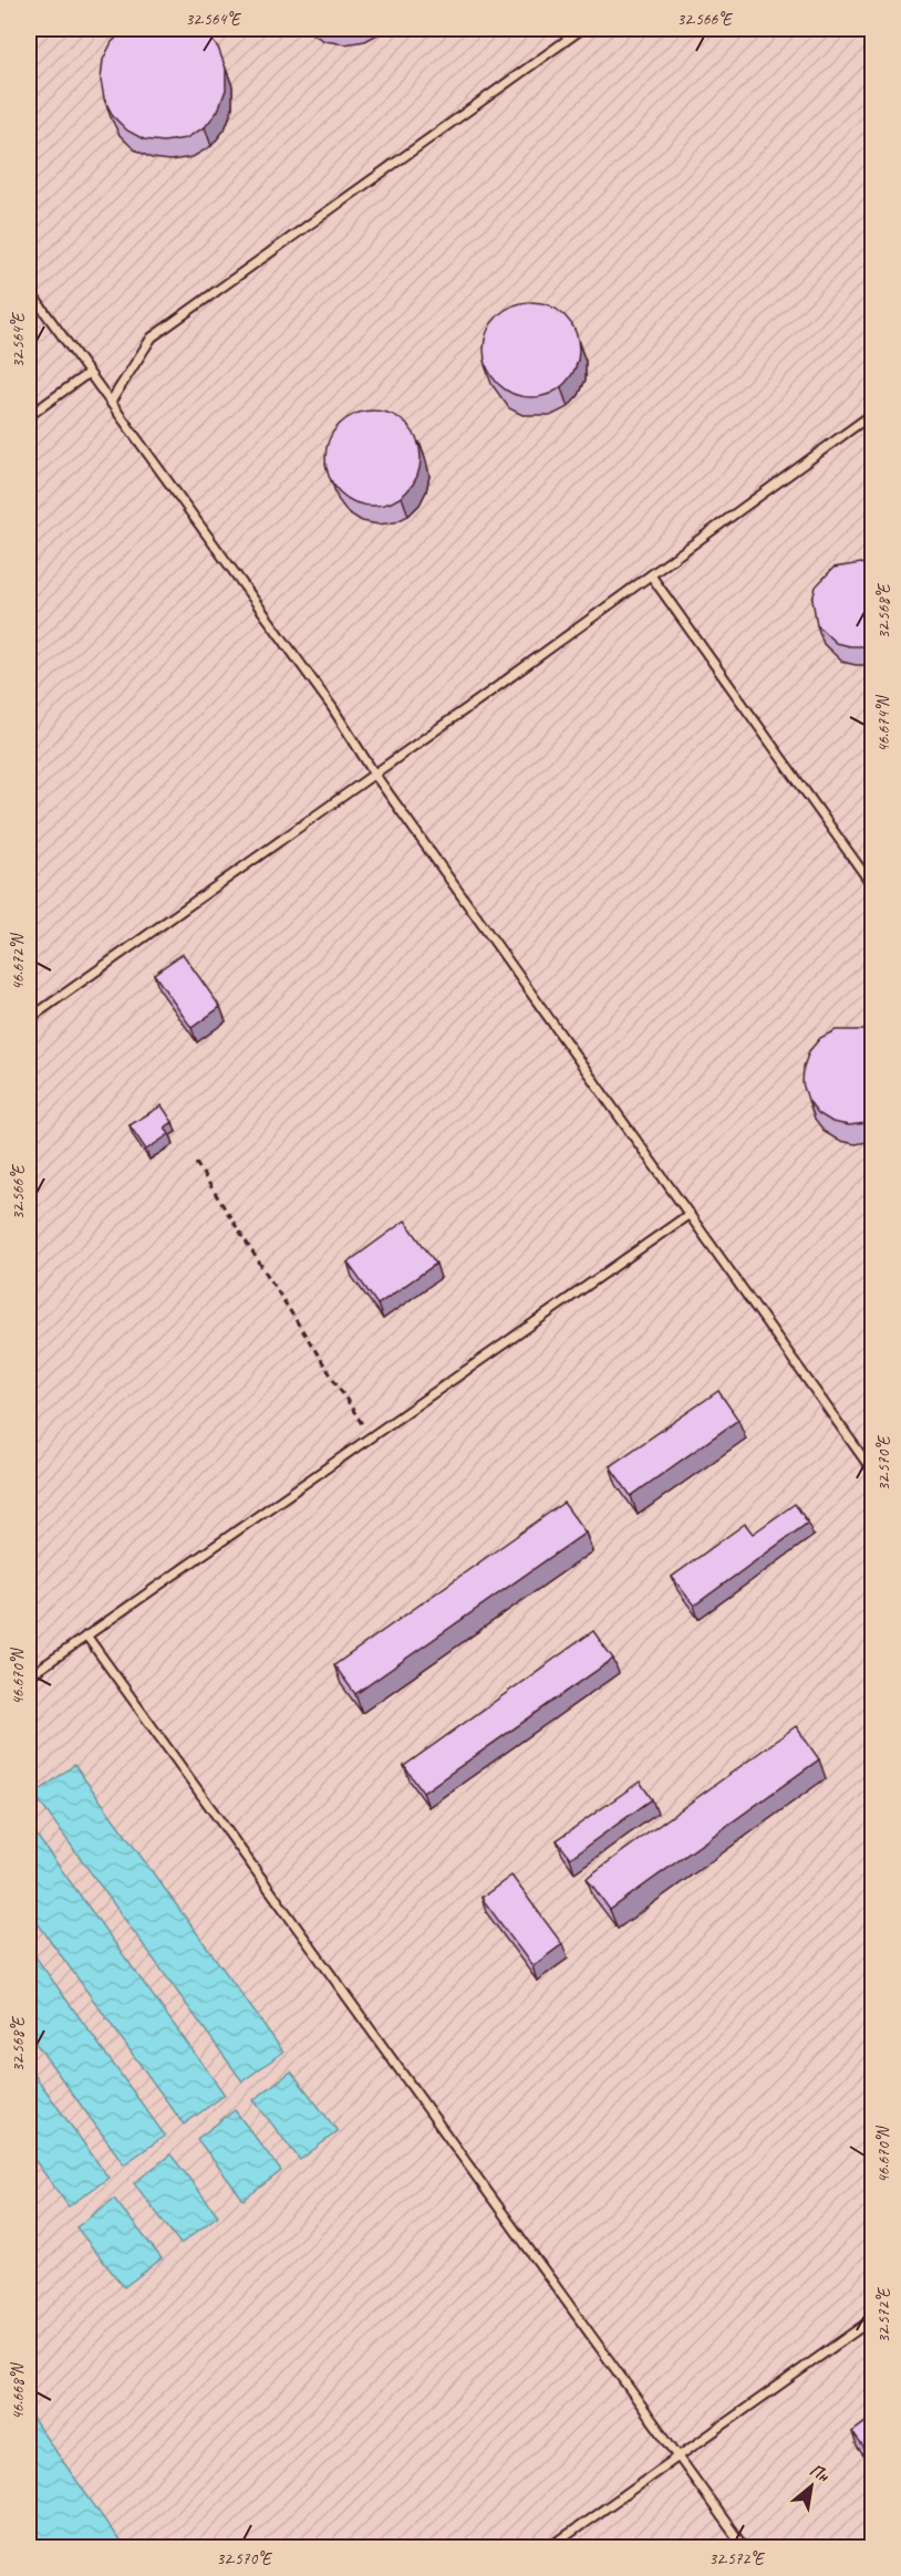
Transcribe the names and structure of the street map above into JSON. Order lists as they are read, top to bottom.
{
  "north": "top right",
  "coordinates": [
    "32.564°E",
    "32.566°E",
    "32.568°E",
    "46.674°N",
    "46.672°N",
    "32.570°E",
    "46.670°N",
    "32.572°E",
    "46.668°N"
  ]
}
